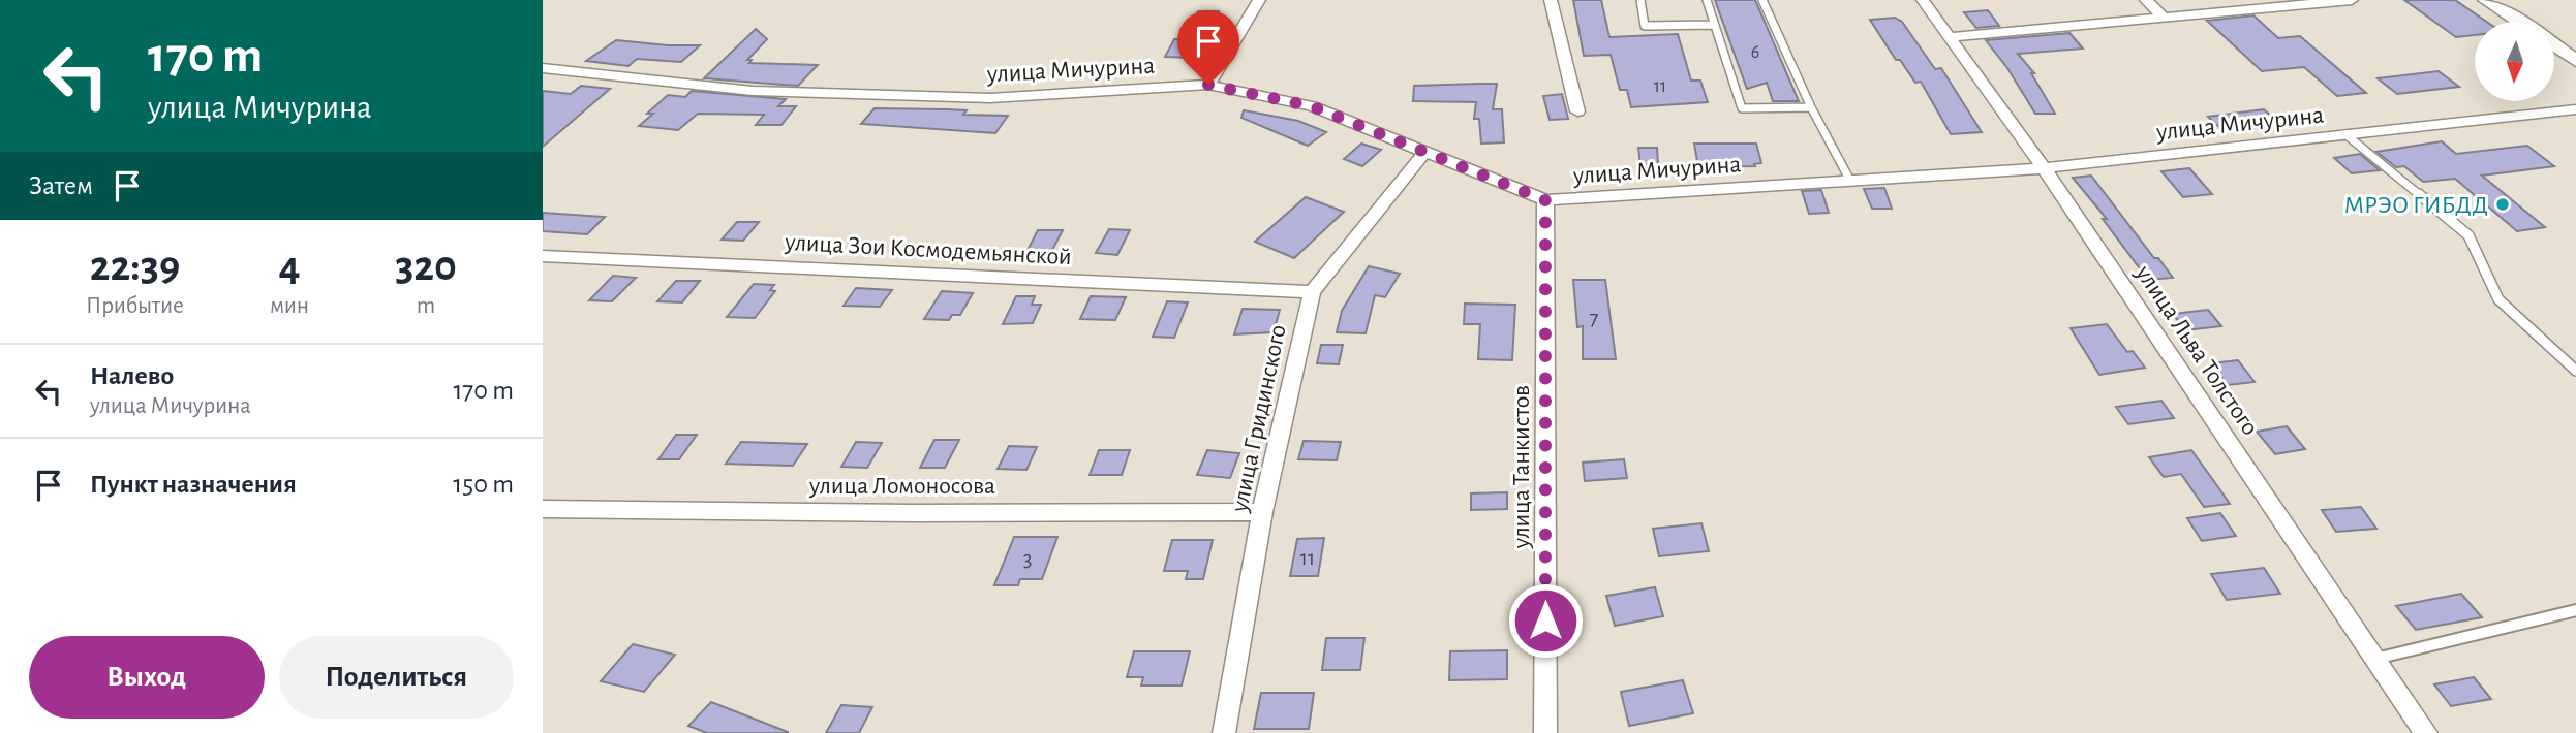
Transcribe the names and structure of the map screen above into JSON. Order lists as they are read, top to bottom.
{
  "streets": {
    "street": [
      "улица Мичурина",
      "улица Зои Космодемьянской",
      "улица Льва Толстого",
      "улица Гридинского",
      "улица Танкистов",
      "улица Ломоносова"
    ]
  },
  "crossings": [
    ["улица Мичурина", "улица Льва Толстого"],
    ["улица Мичурина", "улица Гридинского"],
    ["улица Мичурина", "улица Танкистов"],
    ["улица Зои Космодемьянской", "улица Гридинского"],
    ["улица Гридинского", "улица Ломоносова"]
  ],
  "places": ["МРЭО ГИБДД"],
  "house_numbers": [
    "6",
    "11",
    "7",
    "11",
    "3"
  ],
  "north": "bottom",
  "page": {
    "turn": ["170 m", "улица Мичурина"],
    "then": "Затем",
    "eta": [
      "22:39",
      "Прибытие",
      "4",
      "мин",
      "320",
      "m"
    ],
    "list": [
      {
        "name": "Налево",
        "note": "улица Мичурина",
        "value": "170 m"
      },
      {
        "name": "Пункт назначения",
        "value": "150 m"
      }
    ],
    "buttons": ["Выход", "Поделиться"]
  }
}
